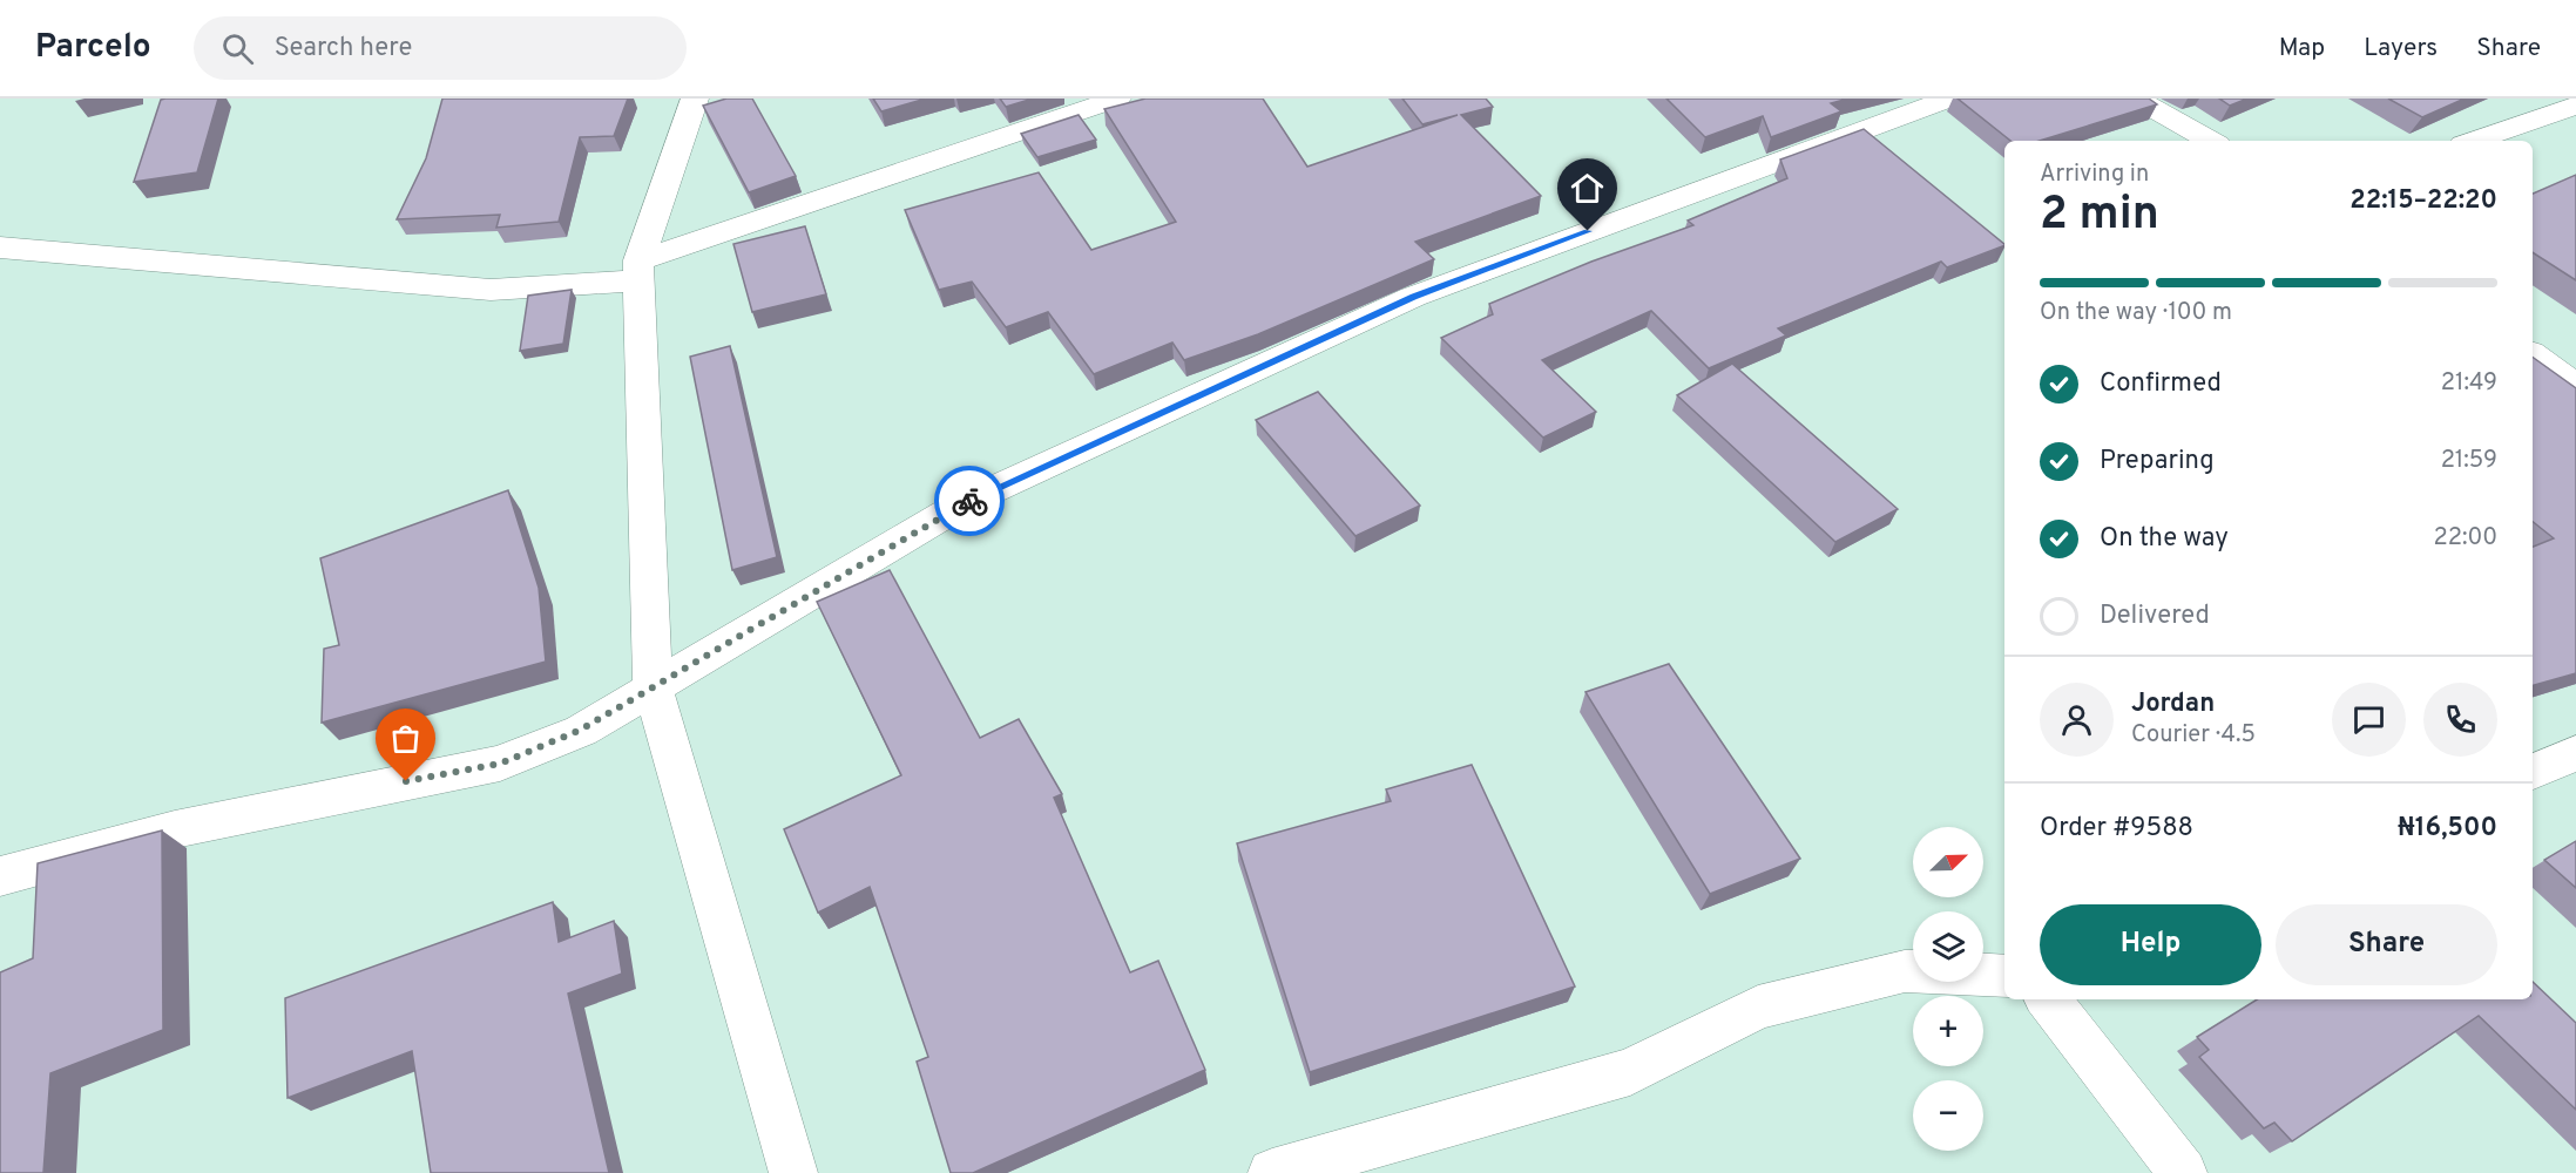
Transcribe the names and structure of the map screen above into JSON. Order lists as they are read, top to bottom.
{
  "north": "top right",
  "page": {
    "header": "Parcelo",
    "search": "Search here",
    "nav": ["Map", "Layers", "Share"],
    "heading": ["2 min", "Arriving in", "22:15–22:20"],
    "panel": [
      "Jordan",
      "Courier · 4.5",
      "Order #9588",
      "₦16,500"
    ],
    "bar": "On the way · 100 m",
    "list": [
      ["Confirmed", "21:49"],
      ["Preparing", "21:59"],
      ["On the way", "22:00"],
      "Delivered"
    ],
    "map_buttons": ["+", "−"],
    "buttons": ["Help", "Share"]
  }
}
